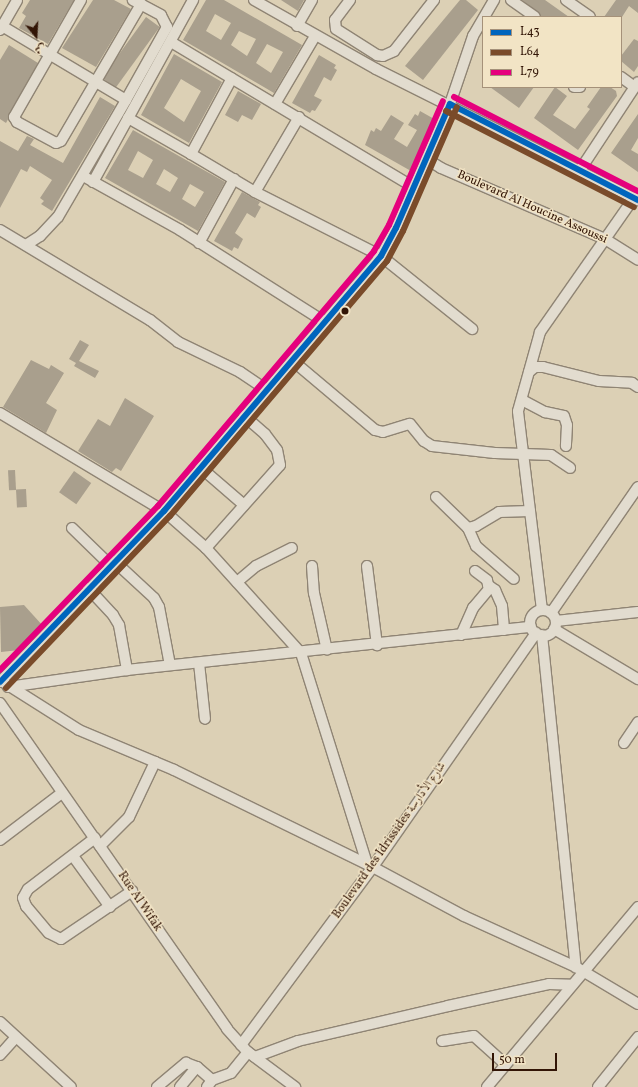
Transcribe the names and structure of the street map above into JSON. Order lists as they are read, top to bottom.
{
  "streets": {
    "street": ["Boulevard Al Houcine Assoussi", "Boulevard des Idrissides شارع الأدارسة", "Rue Al Wifak"]
  },
  "crossings": [
    ["Boulevard des Idrissides شارع الأدارسة", "Rue Al Wifak"]
  ],
  "lines": ["transit line L79", "transit line L43", "transit line L64"],
  "legend": ["L43", "L64", "L79"],
  "scale_bar": "50 m",
  "north": "bottom"
}
